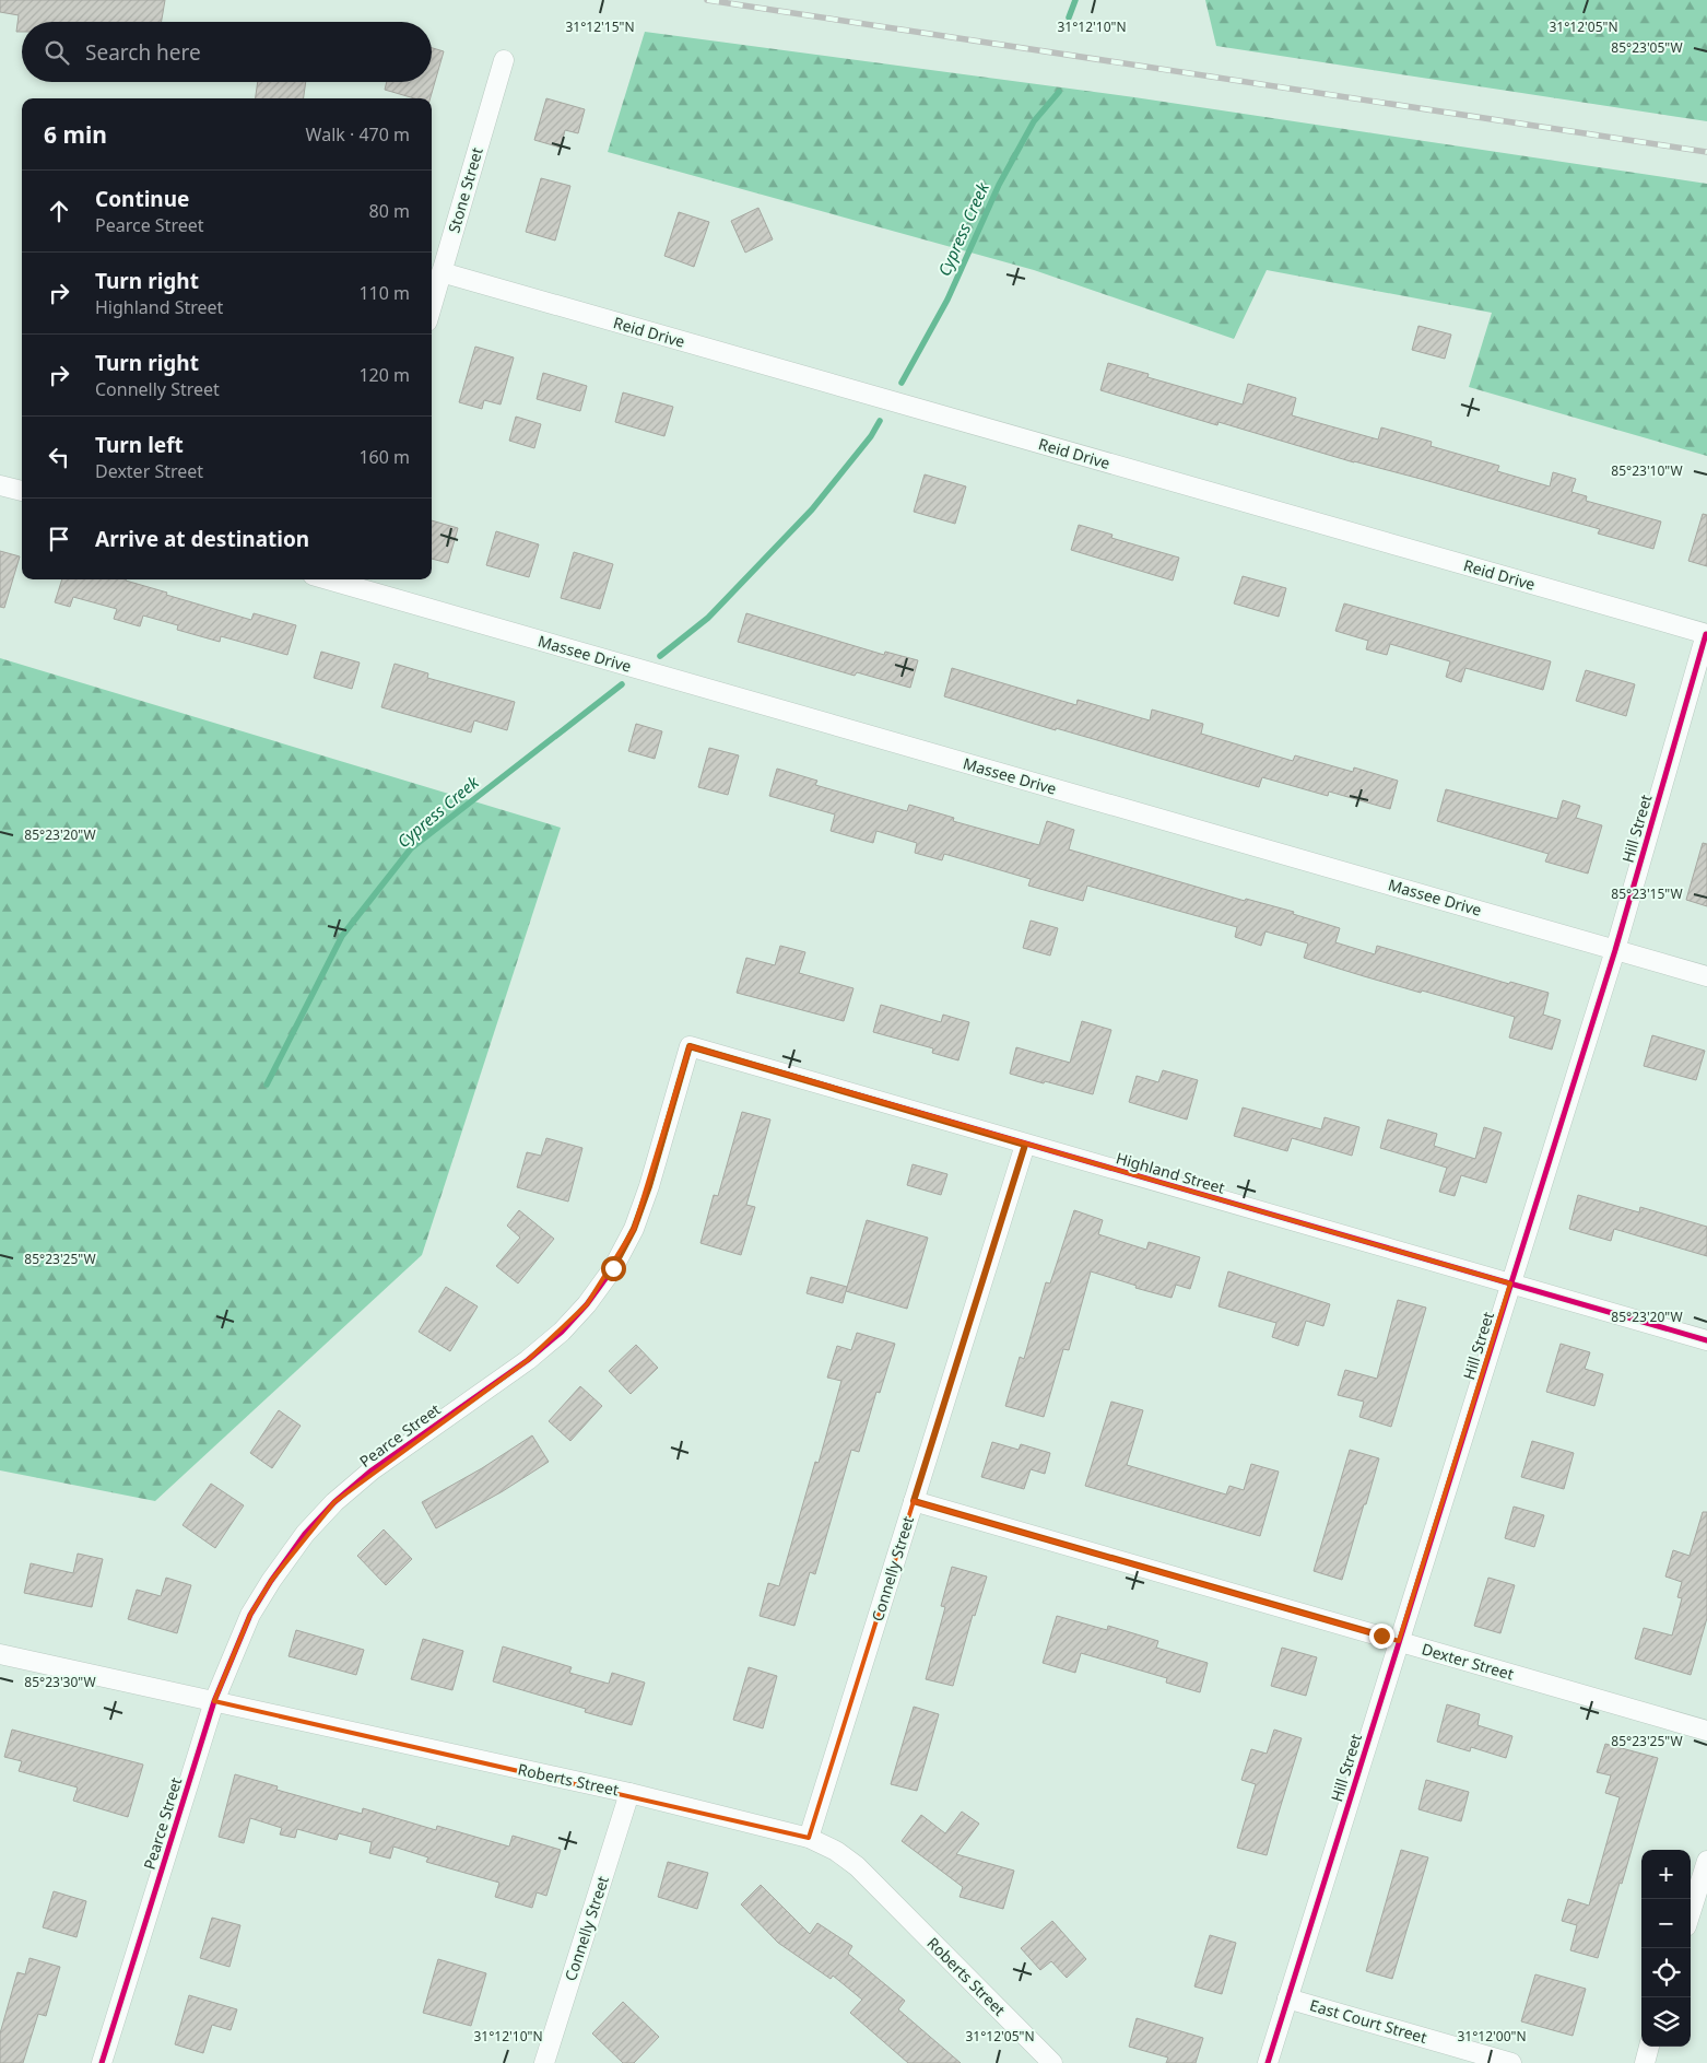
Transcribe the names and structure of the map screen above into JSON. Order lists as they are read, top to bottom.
{
  "streets": {
    "street": [
      "Stone Street",
      "Reid Drive",
      "Massee Drive",
      "Hill Street",
      "Highland Street",
      "Pearce Street",
      "Connelly Street",
      "Dexter Street",
      "Roberts Street",
      "East Court Street"
    ]
  },
  "crossings": [
    ["Stone Street", "Reid Drive"],
    ["Reid Drive", "Hill Street"],
    ["Massee Drive", "Hill Street"],
    ["Hill Street", "Highland Street"],
    ["Hill Street", "Dexter Street"],
    ["Hill Street", "East Court Street"],
    ["Highland Street", "Pearce Street"],
    ["Highland Street", "Connelly Street"],
    ["Pearce Street", "Roberts Street"],
    ["Connelly Street", "Dexter Street"],
    ["Connelly Street", "Roberts Street"]
  ],
  "water": ["Cypress Creek"],
  "page": {
    "search": "Search here",
    "heading": ["6 min", "Walk · 470 m"],
    "list": [
      ["Continue", "Pearce Street", "80 m"],
      ["Turn right", "Highland Street", "110 m"],
      ["Turn right", "Connelly Street", "120 m"],
      ["Turn left", "Dexter Street", "160 m"],
      "Arrive at destination"
    ],
    "map_buttons": ["+", "−"]
  },
  "coordinates": [
    "31°12'15\"N",
    "31°12'10\"N",
    "31°12'05\"N",
    "85°23'05\"W",
    "85°23'10\"W",
    "85°23'20\"W",
    "85°23'15\"W",
    "85°23'25\"W",
    "85°23'30\"W",
    "31°12'00\"N"
  ]
}
